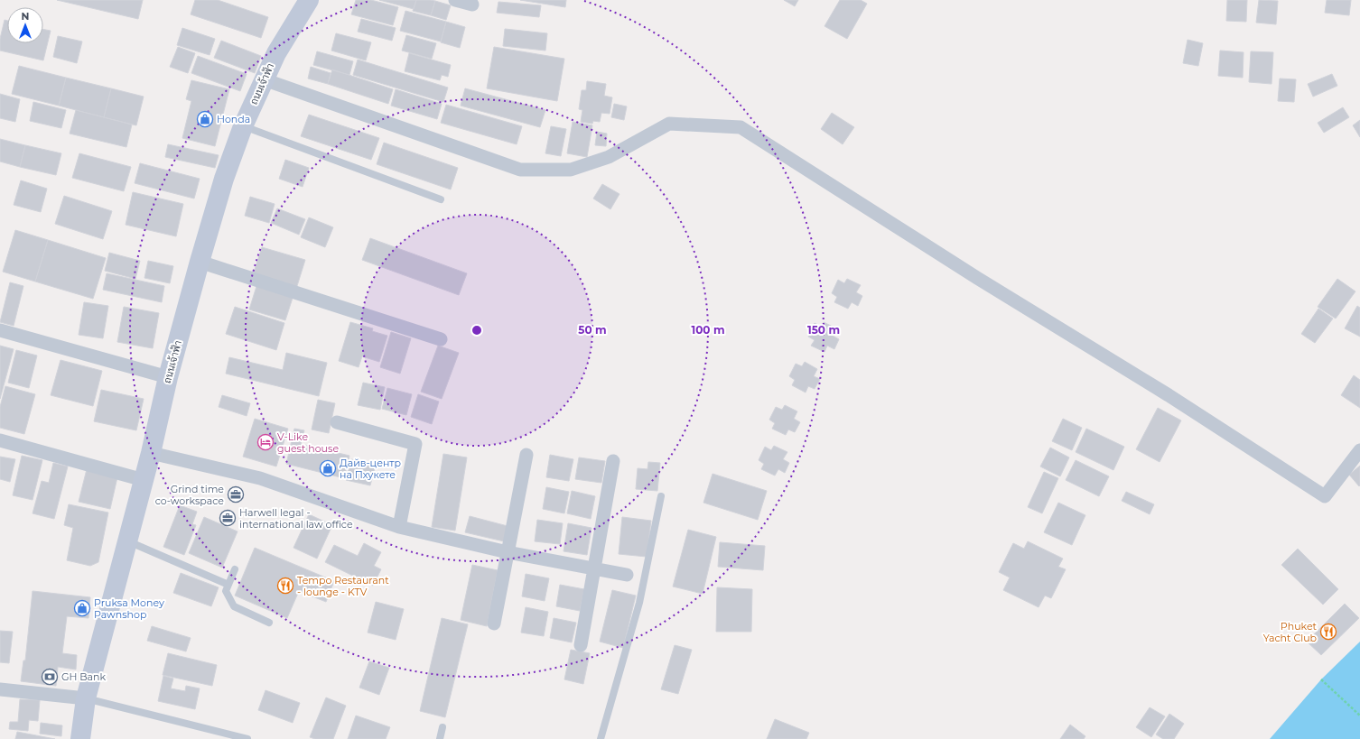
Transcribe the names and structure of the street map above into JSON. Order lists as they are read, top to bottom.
{
  "streets": {
    "main road": ["ถนนเจ้าฟ้า"]
  },
  "places": {
    "shop": ["Honda", "Дайв-центр на Пхукете", "Pruksa Money Pawnshop"],
    "hotel": ["V-Like guest house"],
    "office": ["Grind time co-workspace", "Harwell legal - international law office"],
    "restaurant": ["Tempo Restaurant - lounge - KTV", "Phuket Yacht Club"],
    "bank": ["GH Bank"]
  },
  "north": "top",
  "rings": ["50 m", "100 m", "150 m"]
}
